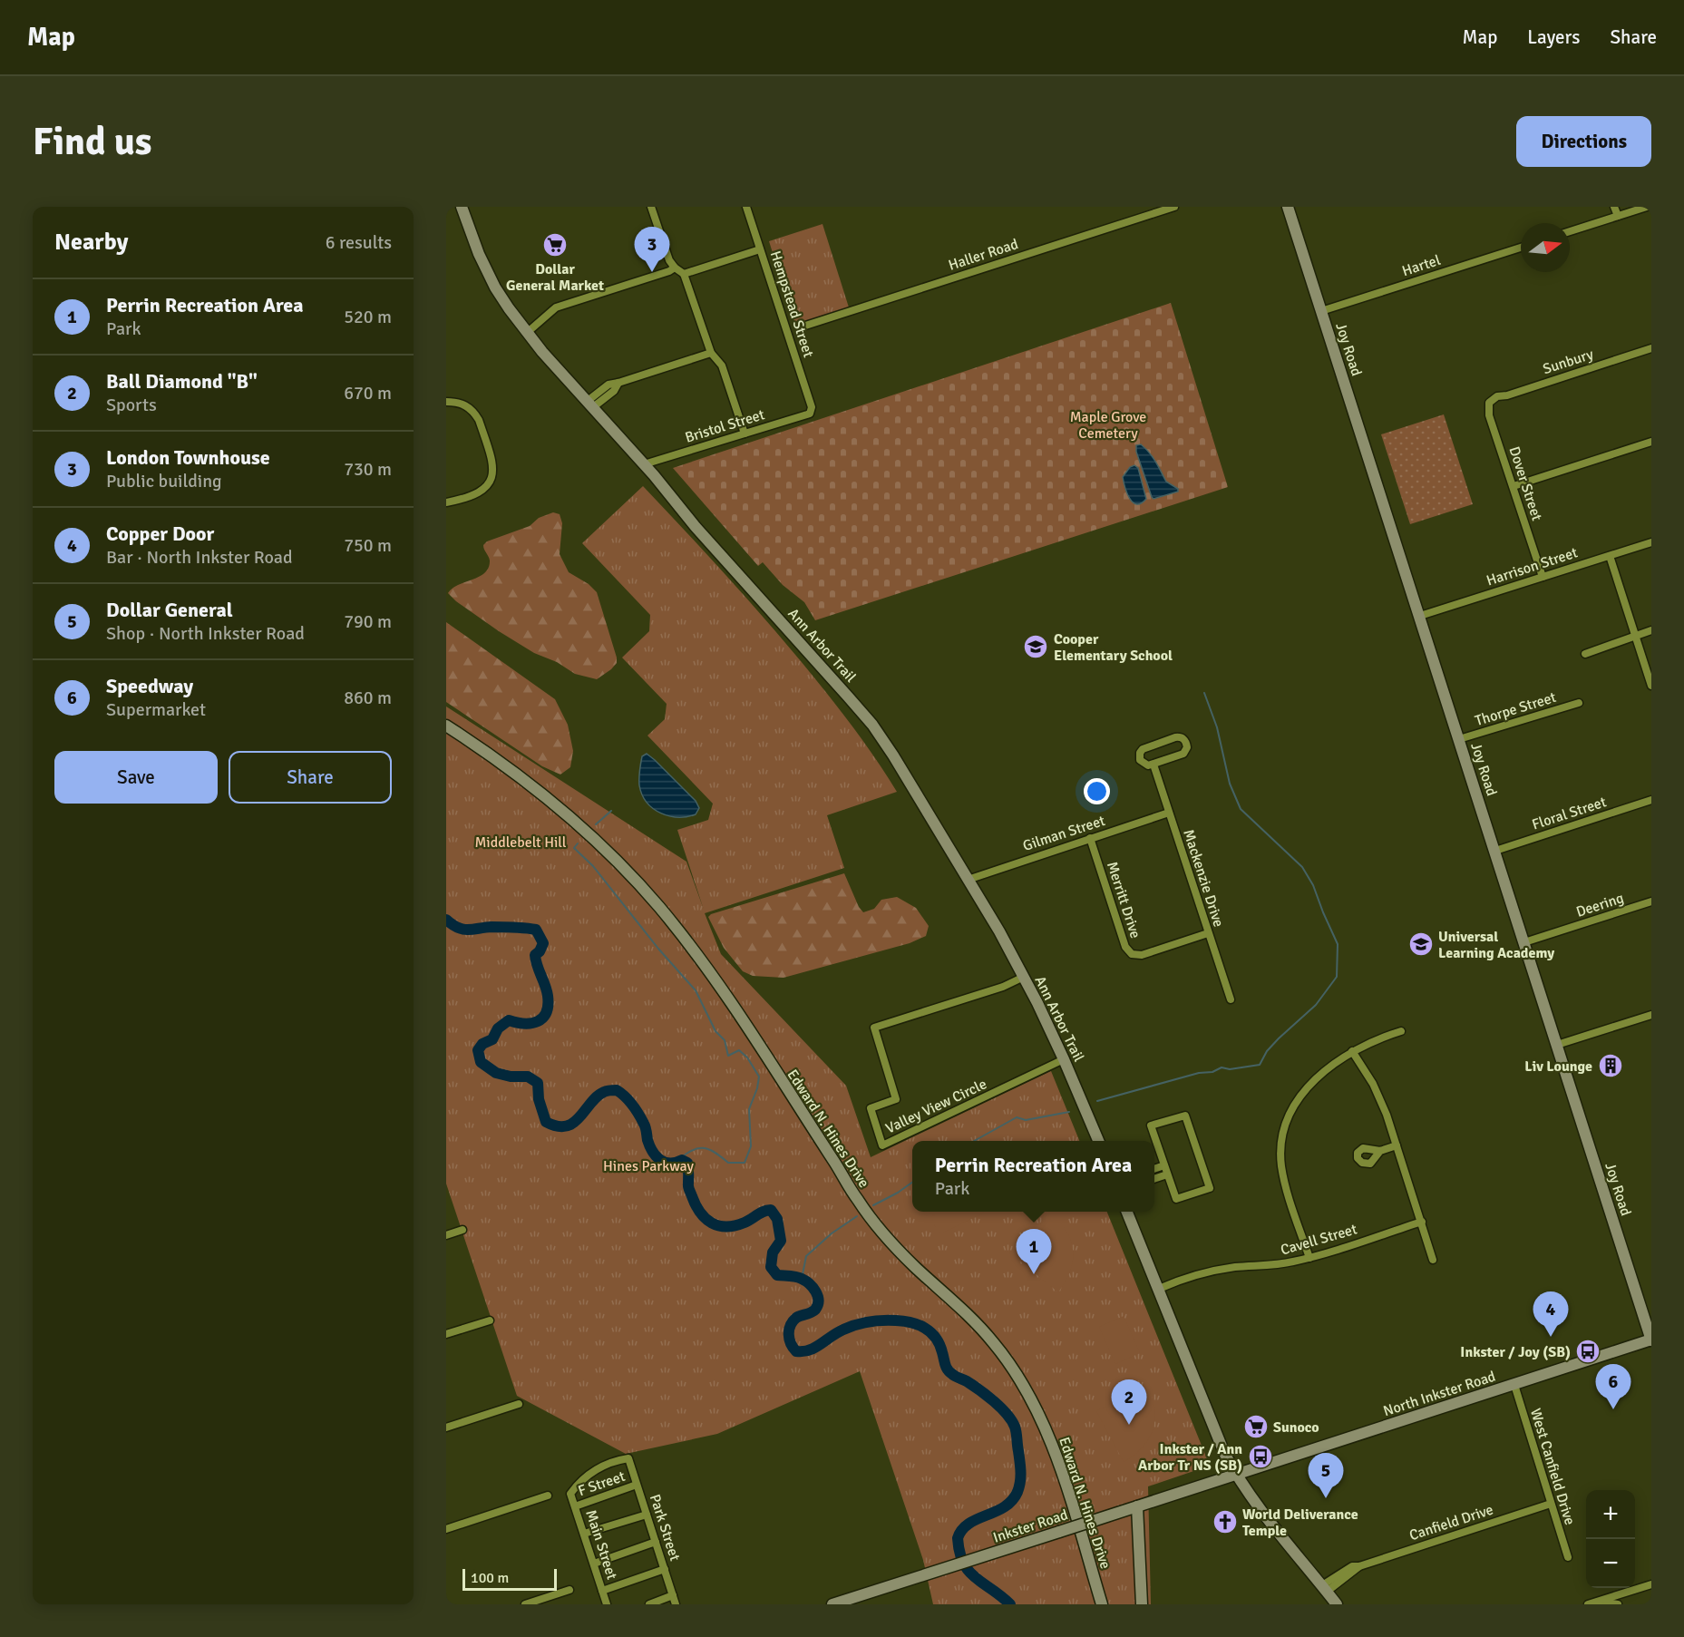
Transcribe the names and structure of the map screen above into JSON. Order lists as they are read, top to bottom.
{
  "streets": {
    "street": [
      "Haller Road",
      "Hartel",
      "Hempstead Street",
      "Joy Road",
      "Sunbury",
      "Bristol Street",
      "Dover Street",
      "Harrison Street",
      "Ann Arbor Trail",
      "Thorpe Street",
      "Floral Street",
      "Gilman Street",
      "Mackenzie Drive",
      "Merritt Drive",
      "Deering",
      "Valley View Circle",
      "Edward N. Hines Drive",
      "Cavell Street",
      "North Inkster Road",
      "West Canfield Drive",
      "F Street",
      "Canfield Drive",
      "Inkster Road",
      "Park Street",
      "Main Street"
    ]
  },
  "crossings": [
    ["Hartel", "Joy Road"],
    ["Hempstead Street", "Bristol Street"],
    ["Joy Road", "Harrison Street"],
    ["Joy Road", "Thorpe Street"],
    ["Joy Road", "Floral Street"],
    ["Joy Road", "Deering"],
    ["Joy Road", "North Inkster Road"],
    ["Sunbury", "Dover Street"],
    ["Bristol Street", "Ann Arbor Trail"],
    ["Dover Street", "Harrison Street"],
    ["Ann Arbor Trail", "Gilman Street"],
    ["Ann Arbor Trail", "Valley View Circle"],
    ["Gilman Street", "Mackenzie Drive"],
    ["Gilman Street", "Merritt Drive"],
    ["Mackenzie Drive", "Merritt Drive"],
    ["North Inkster Road", "West Canfield Drive"],
    ["North Inkster Road", "Inkster Road"],
    ["West Canfield Drive", "Canfield Drive"],
    ["F Street", "Park Street"],
    ["F Street", "Main Street"],
    ["Park Street", "Main Street"]
  ],
  "parks": ["Maple Grove Cemetery", "Middlebelt Hill", "Hines Parkway"],
  "places": {
    "supermarket": ["Dollar General Market", "Sunoco"],
    "school or university": ["Cooper Elementary School", "Universal Learning Academy"],
    "building": ["Liv Lounge"],
    "bus stop": ["Inkster / Joy (SB)", "Inkster / Ann Arbor Tr NS (SB)"],
    "church": ["World Deliverance Temple"]
  },
  "scale_bar": "100 m",
  "north": "right",
  "page": {
    "header": "Map",
    "nav": ["Map", "Layers", "Share"],
    "buttons": [
      "Directions",
      ["Save", "Share"]
    ],
    "title": "Find us",
    "heading": ["Nearby", "6 results"],
    "pins": [
      "3",
      "1",
      "4",
      "6",
      "2",
      "5"
    ],
    "list": [
      {
        "mark": "1",
        "name": "Perrin Recreation Area",
        "note": "Park",
        "value": "520 m"
      },
      {
        "mark": "2",
        "name": "Ball Diamond \"B\"",
        "note": "Sports",
        "value": "670 m"
      },
      {
        "mark": "3",
        "name": "London Townhouse",
        "note": "Public building",
        "value": "730 m"
      },
      {
        "mark": "4",
        "name": "Copper Door",
        "note": "Bar · North Inkster Road",
        "value": "750 m"
      },
      {
        "mark": "5",
        "name": "Dollar General",
        "note": "Shop · North Inkster Road",
        "value": "790 m"
      },
      {
        "mark": "6",
        "name": "Speedway",
        "note": "Supermarket",
        "value": "860 m"
      }
    ],
    "popup": ["Perrin Recreation Area", "Park"],
    "map_buttons": ["+", "−"],
    "scale": "100 m"
  }
}
